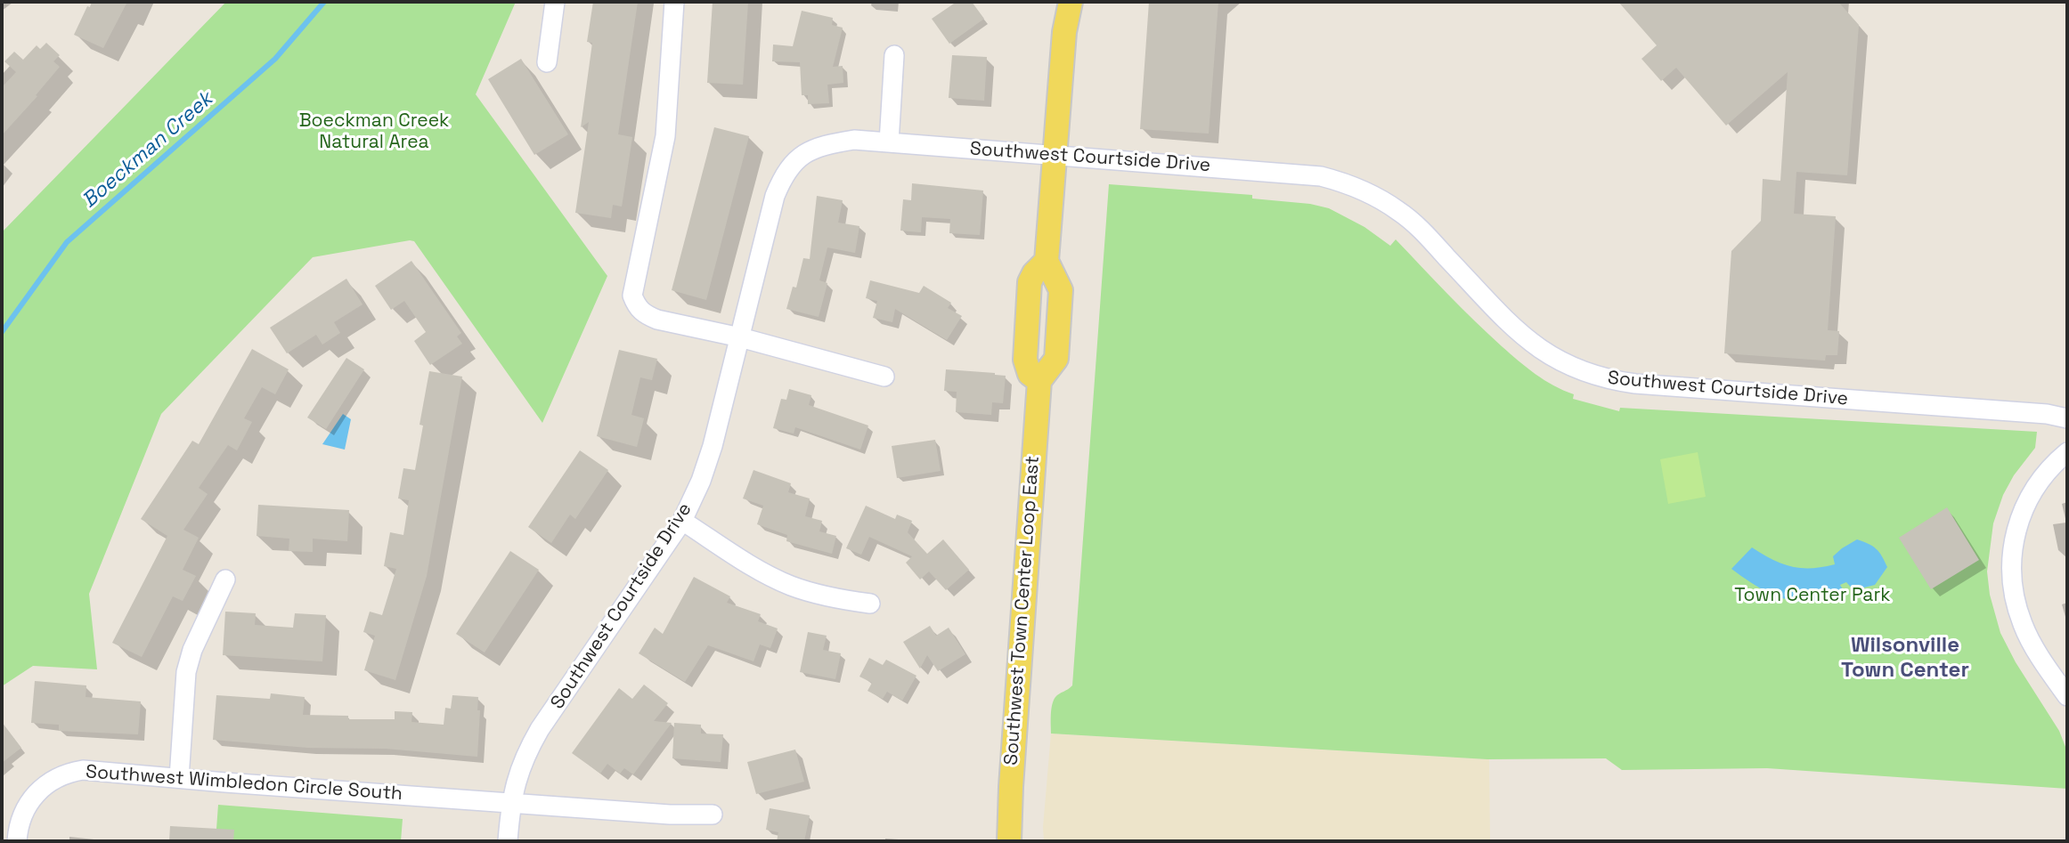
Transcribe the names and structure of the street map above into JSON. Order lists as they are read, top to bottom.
{
  "streets": {
    "main road": ["Southwest Town Center Loop East"],
    "street": ["Southwest Courtside Drive", "Southwest Wimbledon Circle South"]
  },
  "crossings": [
    ["Southwest Courtside Drive", "Southwest Wimbledon Circle South"]
  ],
  "districts": ["Wilsonville Town Center"],
  "water": ["Boeckman Creek"],
  "parks": ["Boeckman Creek Natural Area", "Town Center Park"]
}
